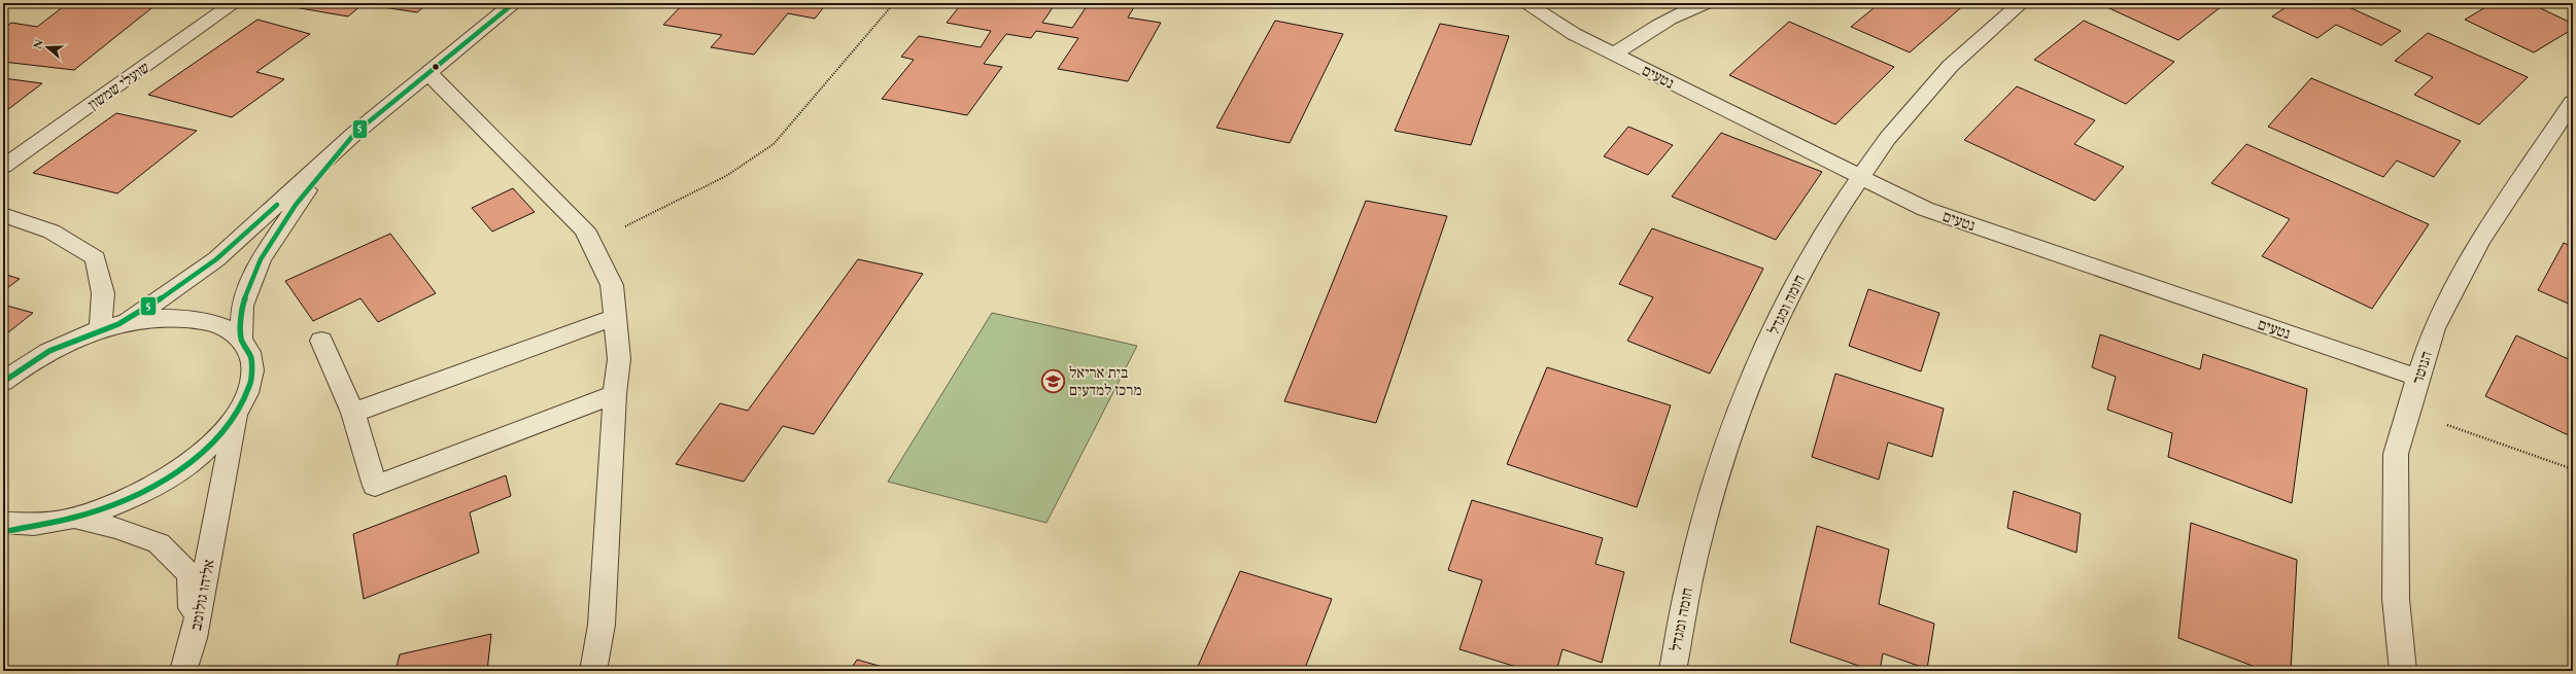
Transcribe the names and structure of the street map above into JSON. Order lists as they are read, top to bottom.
{
  "streets": {
    "street": [
      "נטעים",
      "שועלי שמשון",
      "חומה ומגדל",
      "הנוטר",
      "אליהו גולומב"
    ]
  },
  "crossings": [
    ["נטעים", "חומה ומגדל"],
    ["נטעים", "הנוטר"]
  ],
  "places": {
    "school or university": ["בית אריאל מרכז למדעים"]
  },
  "lines": ["transit line 5"],
  "north": "left"
}
